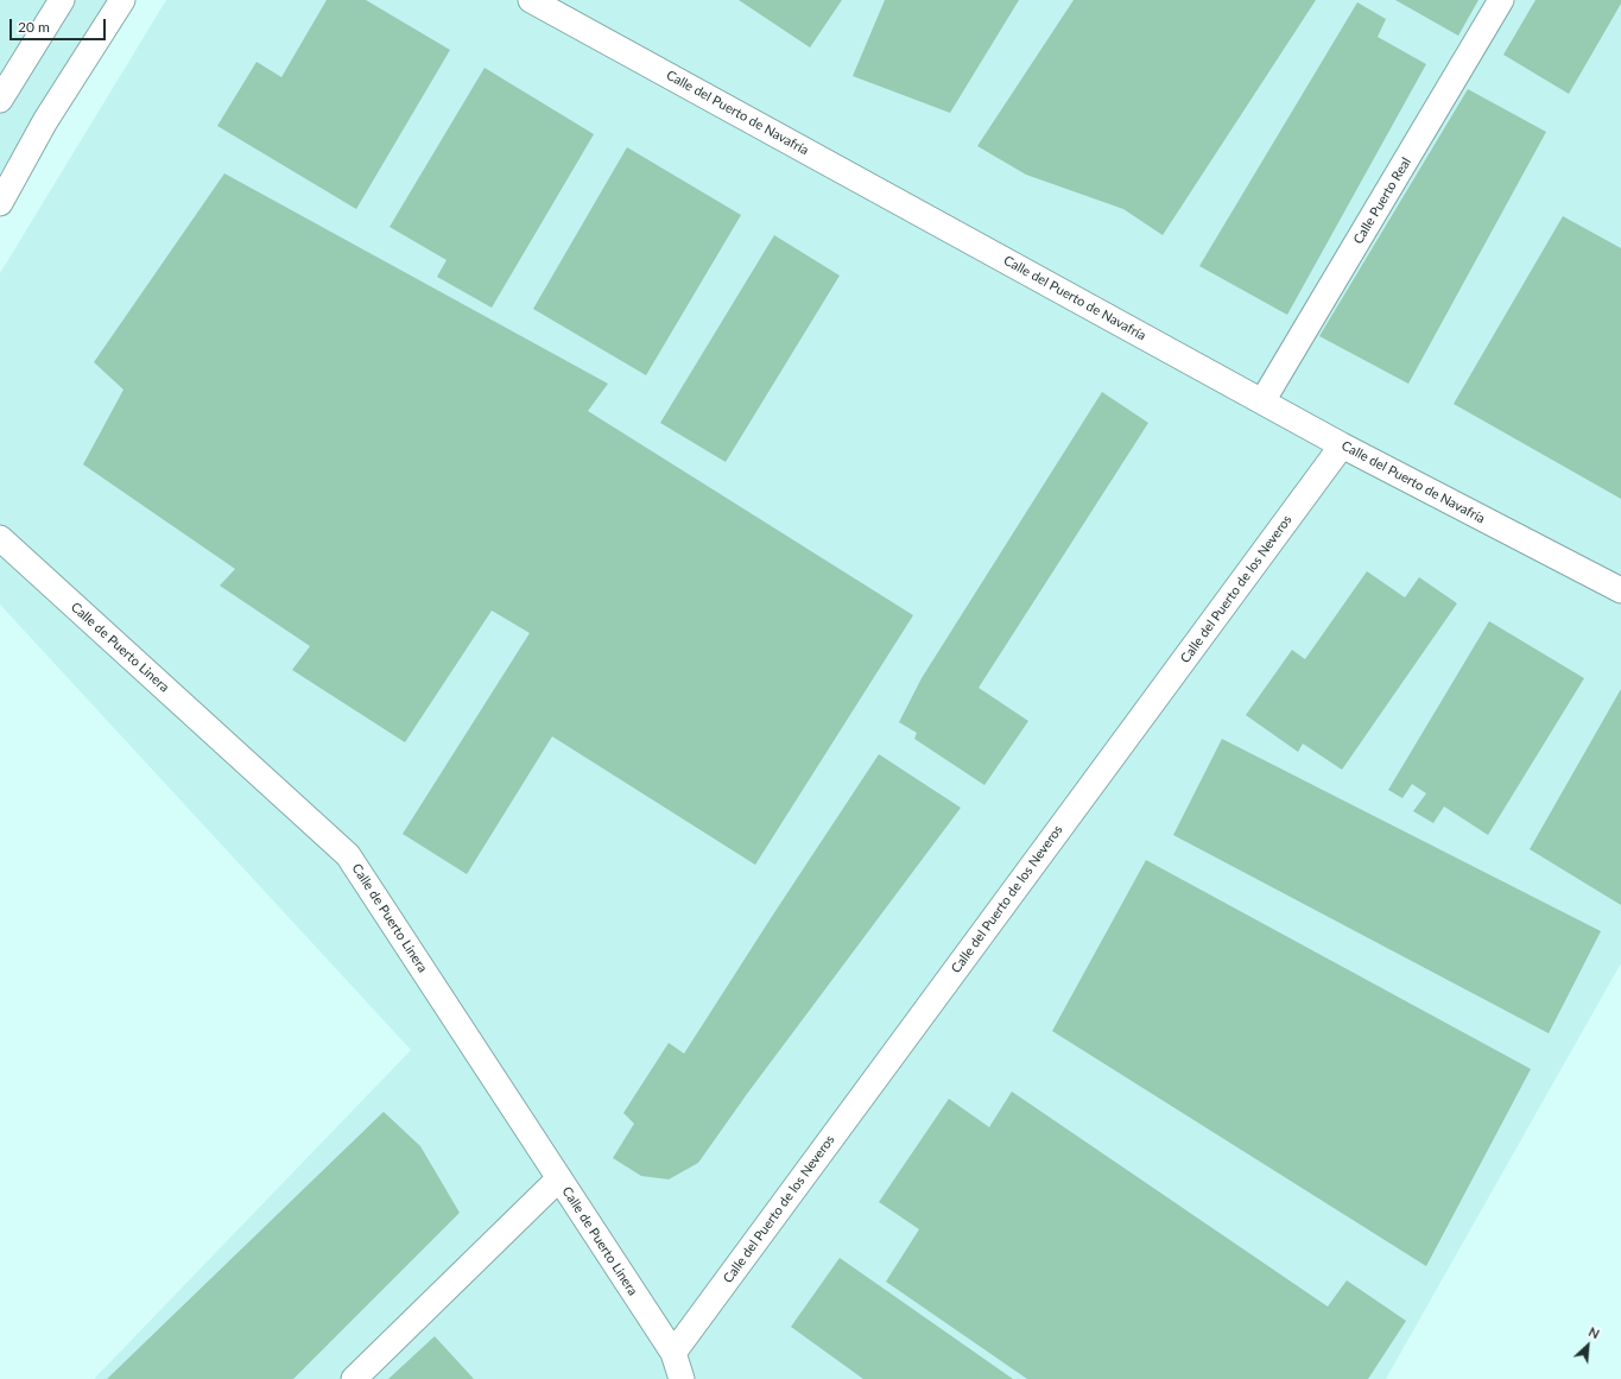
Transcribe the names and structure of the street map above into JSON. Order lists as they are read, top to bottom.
{
  "streets": {
    "street": [
      "Calle del Puerto de Navafría",
      "Calle Puerto Real",
      "Calle del Puerto de los Neveros",
      "Calle de Puerto Linera"
    ]
  },
  "crossings": [
    ["Calle del Puerto de Navafría", "Calle Puerto Real"],
    ["Calle del Puerto de Navafría", "Calle del Puerto de los Neveros"],
    ["Calle del Puerto de los Neveros", "Calle de Puerto Linera"]
  ],
  "scale_bar": "20 m",
  "north": "top right"
}
